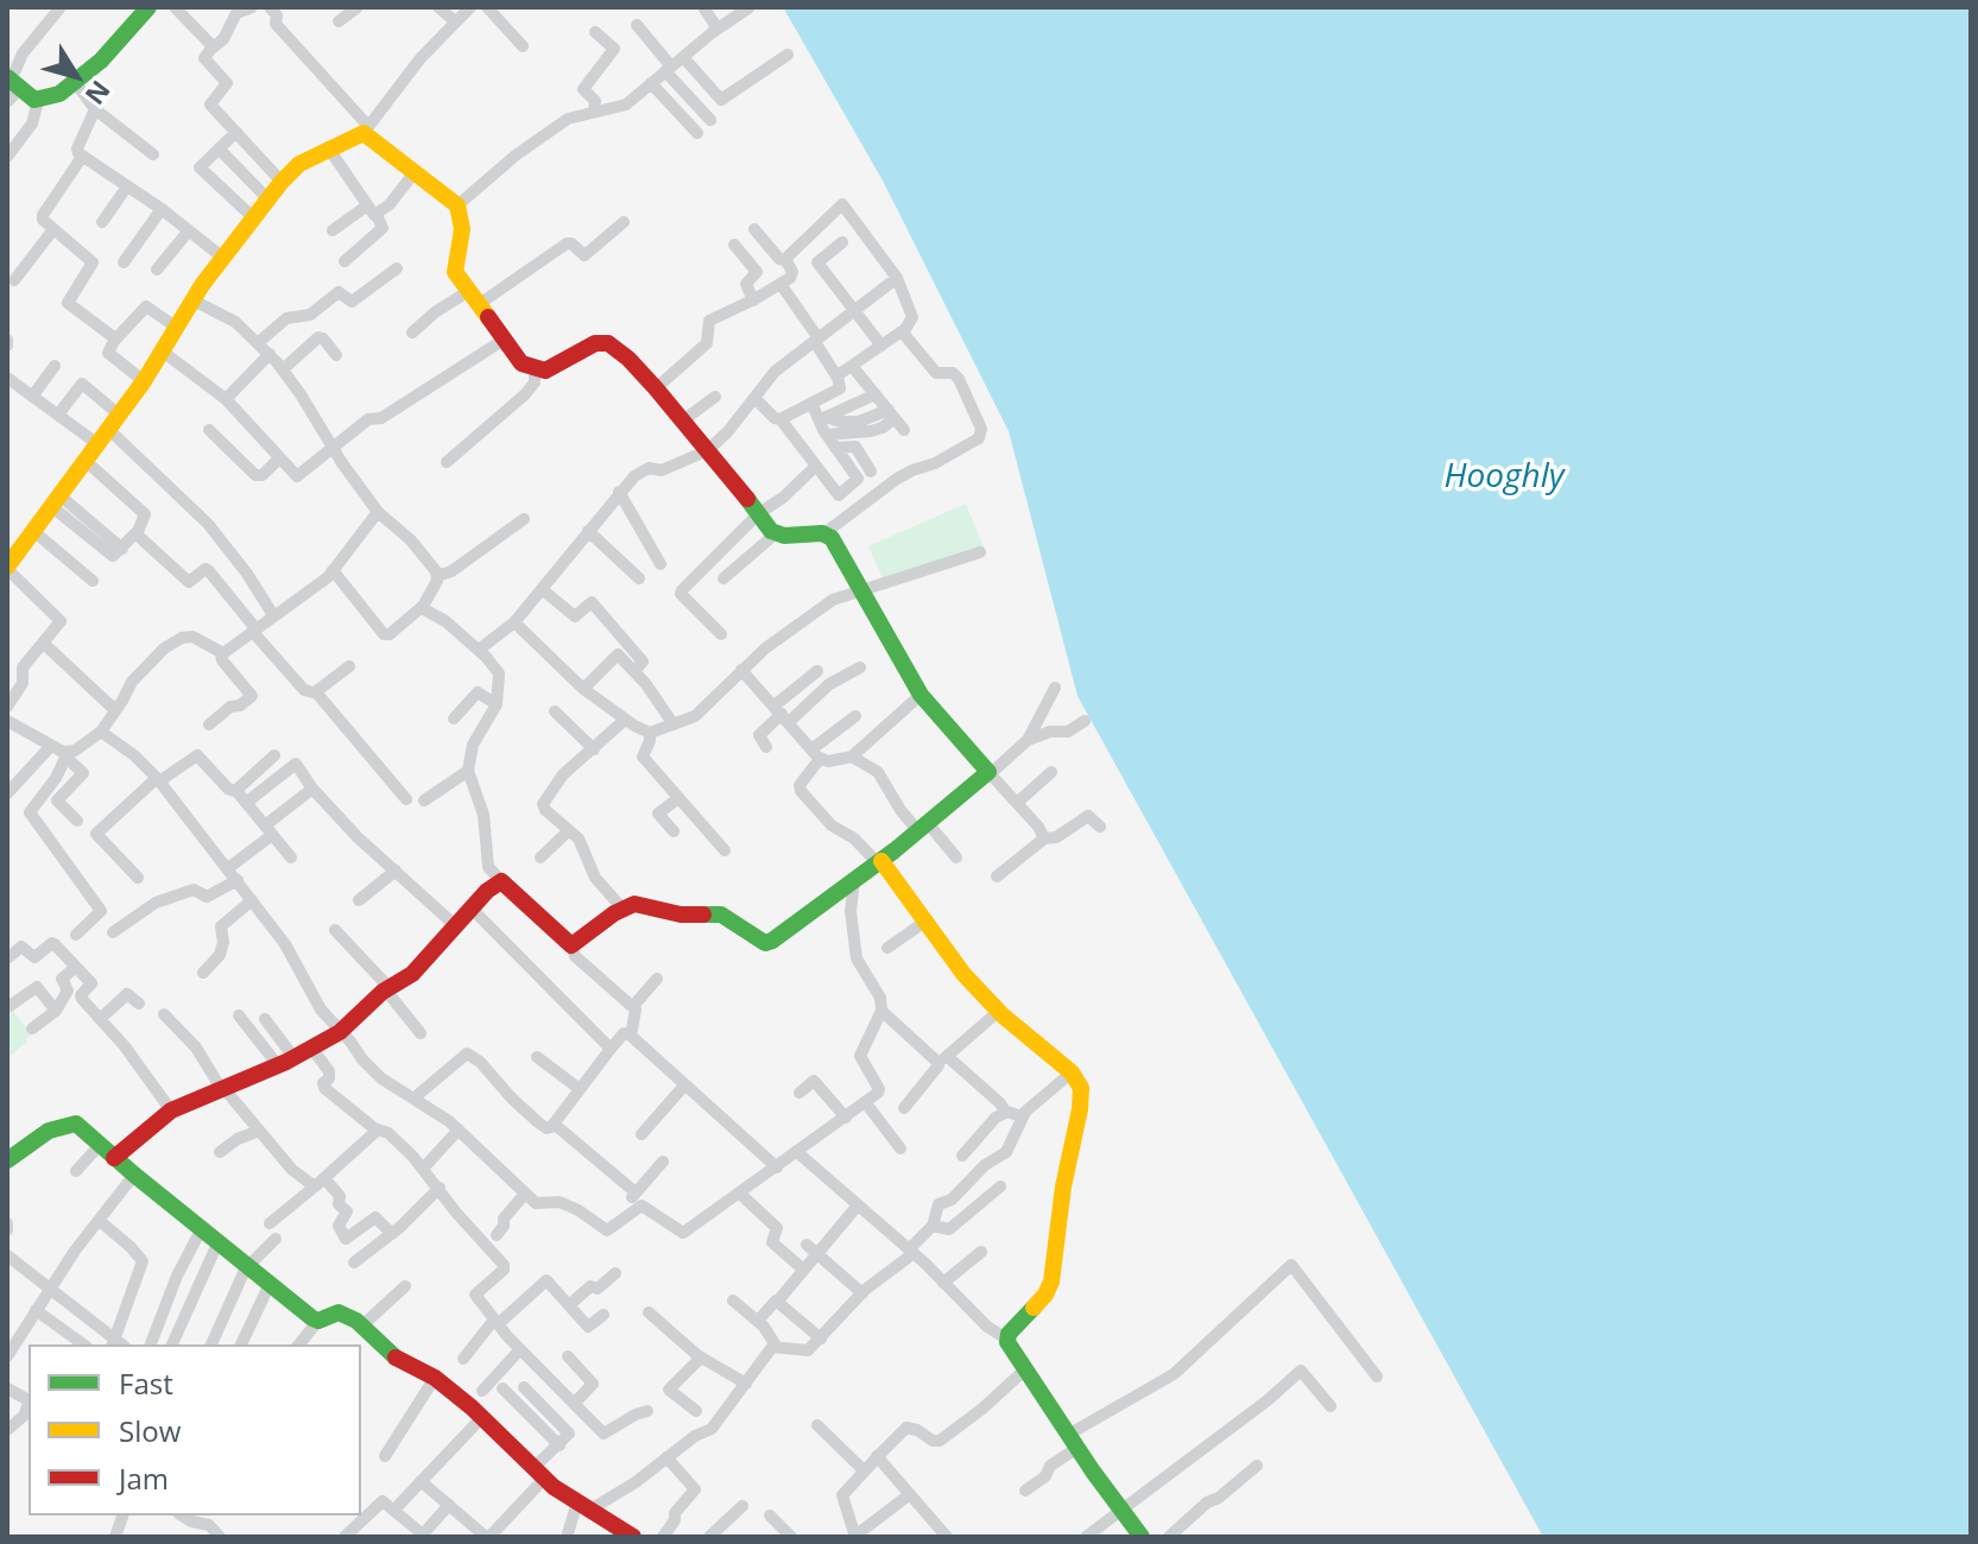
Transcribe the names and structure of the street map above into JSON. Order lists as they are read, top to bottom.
{
  "water": ["Hooghly"],
  "legend": ["Fast", "Slow", "Jam"],
  "north": "bottom right"
}
